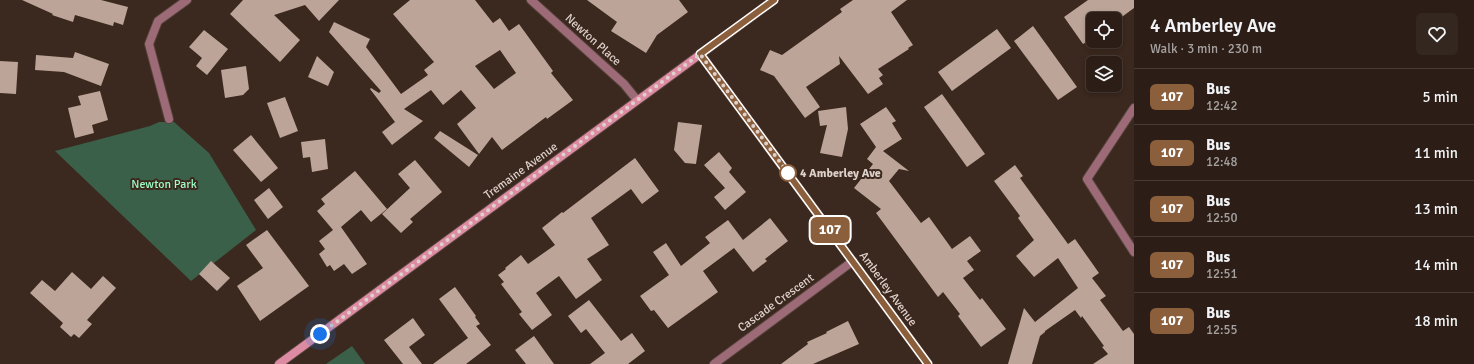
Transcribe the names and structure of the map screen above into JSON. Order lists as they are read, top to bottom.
{
  "streets": {
    "main road": ["Tremaine Avenue"],
    "street": ["Newton Place", "Amberley Avenue", "Cascade Crescent"]
  },
  "crossings": [
    ["Newton Place", "Tremaine Avenue"],
    ["Tremaine Avenue", "Amberley Avenue"],
    ["Amberley Avenue", "Cascade Crescent"]
  ],
  "parks": ["Newton Park"],
  "places": ["4 Amberley Ave"],
  "lines": ["bus line 107"],
  "page": {
    "on_map": "107",
    "heading": ["4 Amberley Ave", "Walk · 3 min · 230 m"],
    "list": [
      {
        "mark": "107",
        "name": "Bus",
        "note": "12:42",
        "value": "5 min"
      },
      {
        "mark": "107",
        "name": "Bus",
        "note": "12:48",
        "value": "11 min"
      },
      {
        "mark": "107",
        "name": "Bus",
        "note": "12:50",
        "value": "13 min"
      },
      {
        "mark": "107",
        "name": "Bus",
        "note": "12:51",
        "value": "14 min"
      },
      {
        "mark": "107",
        "name": "Bus",
        "note": "12:55",
        "value": "18 min"
      }
    ]
  }
}
